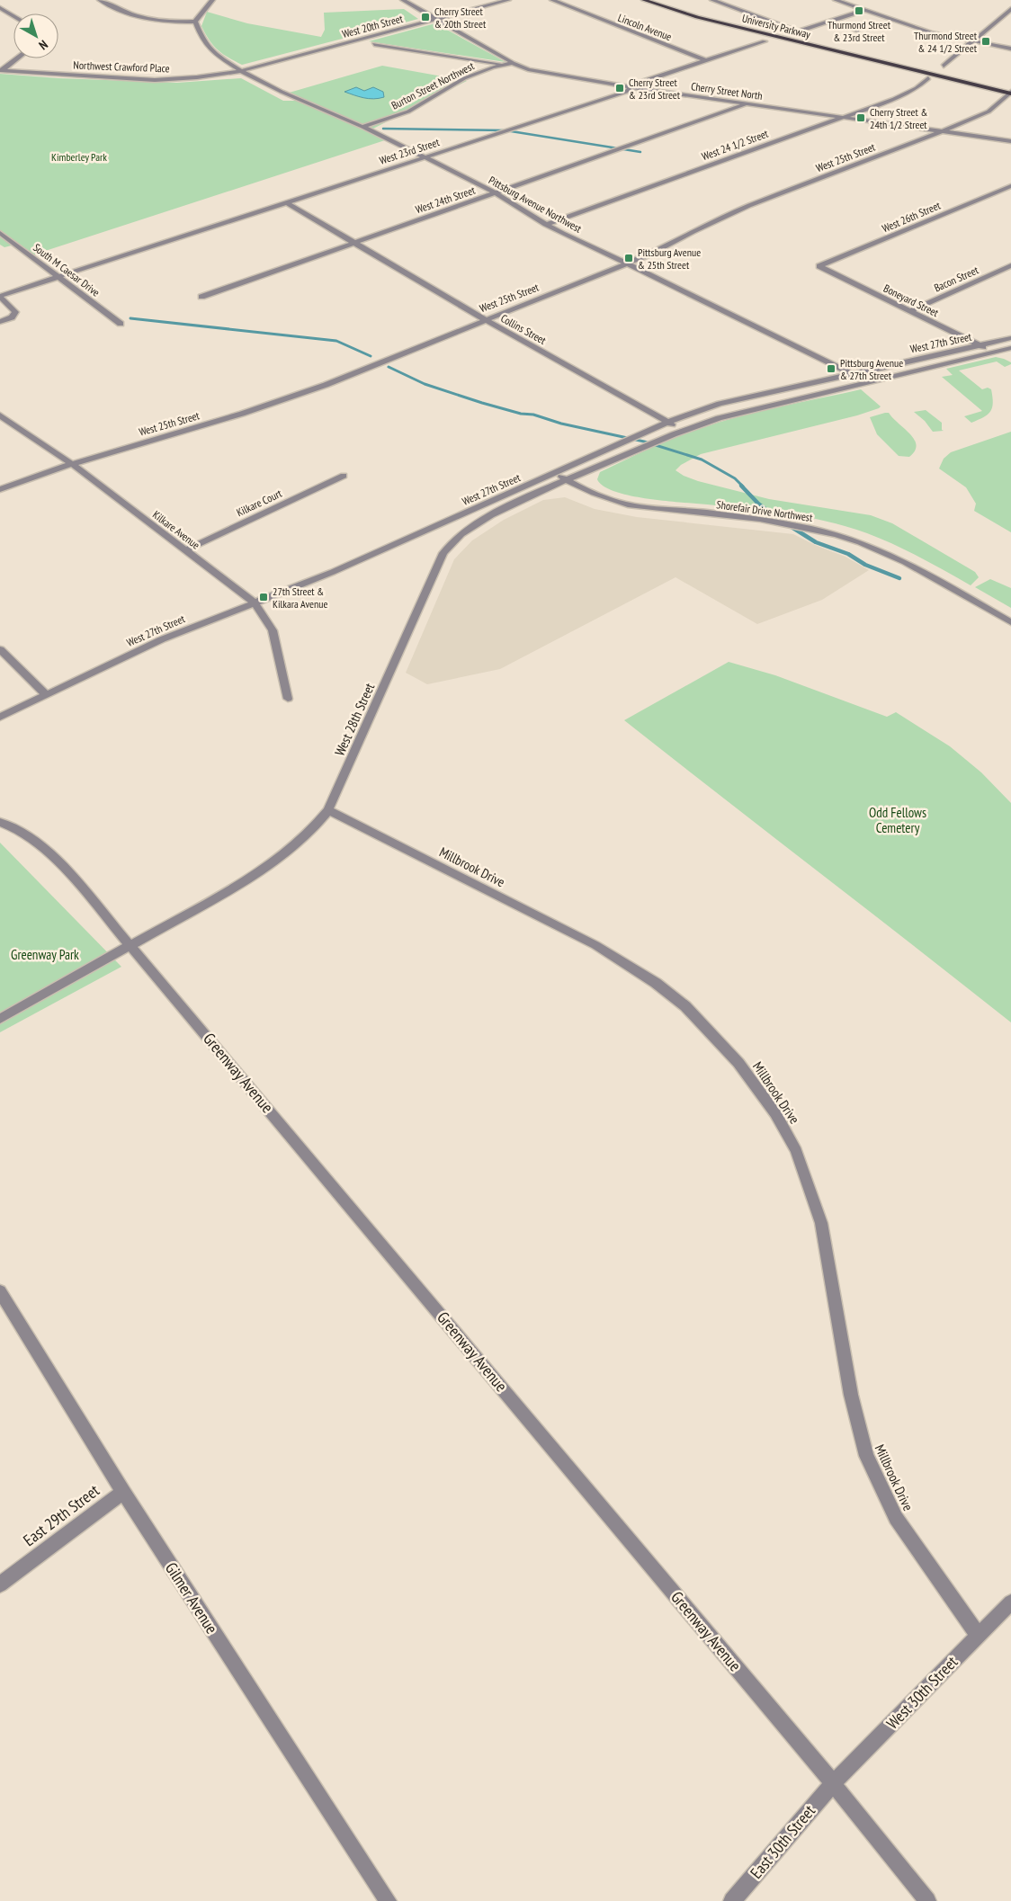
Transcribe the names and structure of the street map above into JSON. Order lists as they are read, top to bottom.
{
  "streets": {
    "main road": ["University Parkway"],
    "street": [
      "West 20th Street",
      "Lincoln Avenue",
      "Northwest Crawford Place",
      "Burton Street Northwest",
      "Cherry Street North",
      "West 24 1/2 Street",
      "West 23rd Street",
      "West 25th Street",
      "West 24th Street",
      "Pittsburg Avenue Northwest",
      "West 26th Street",
      "South M Caesar Drive",
      "Bacon Street",
      "Boneyard Street",
      "Collins Street",
      "West 27th Street",
      "Kilkare Court",
      "Shorefair Drive Northwest",
      "Kilkare Avenue",
      "West 28th Street",
      "Millbrook Drive",
      "Greenway Avenue",
      "East 29th Street",
      "Gilmer Avenue",
      "West 30th Street",
      "East 30th Street"
    ]
  },
  "crossings": [
    ["West 20th Street", "Northwest Crawford Place"],
    ["West 20th Street", "Cherry Street North"],
    ["West 20th Street", "Pittsburg Avenue Northwest"],
    ["University Parkway", "West 25th Street"],
    ["Lincoln Avenue", "West 23rd Street"],
    ["Northwest Crawford Place", "Pittsburg Avenue Northwest"],
    ["Burton Street Northwest", "Cherry Street North"],
    ["Burton Street Northwest", "Pittsburg Avenue Northwest"],
    ["Cherry Street North", "West 24 1/2 Street"],
    ["Cherry Street North", "West 23rd Street"],
    ["Cherry Street North", "West 25th Street"],
    ["Cherry Street North", "West 24th Street"],
    ["West 24 1/2 Street", "Pittsburg Avenue Northwest"],
    ["West 23rd Street", "Pittsburg Avenue Northwest"],
    ["West 23rd Street", "South M Caesar Drive"],
    ["West 23rd Street", "Collins Street"],
    ["West 25th Street", "Pittsburg Avenue Northwest"],
    ["West 25th Street", "Collins Street"],
    ["West 25th Street", "Kilkare Avenue"],
    ["West 24th Street", "Pittsburg Avenue Northwest"],
    ["West 24th Street", "Collins Street"],
    ["Pittsburg Avenue Northwest", "West 27th Street"],
    ["West 26th Street", "Boneyard Street"],
    ["Bacon Street", "Boneyard Street"],
    ["Boneyard Street", "West 27th Street"],
    ["Collins Street", "West 27th Street"],
    ["West 27th Street", "Shorefair Drive Northwest"],
    ["West 27th Street", "Kilkare Avenue"],
    ["West 27th Street", "West 28th Street"],
    ["Kilkare Court", "Kilkare Avenue"],
    ["Shorefair Drive Northwest", "West 28th Street"],
    ["West 28th Street", "Millbrook Drive"],
    ["West 28th Street", "Greenway Avenue"],
    ["Millbrook Drive", "West 30th Street"],
    ["Greenway Avenue", "West 30th Street"],
    ["Greenway Avenue", "East 30th Street"],
    ["East 29th Street", "Gilmer Avenue"],
    ["West 30th Street", "East 30th Street"]
  ],
  "parks": ["Kimberley Park", "Odd Fellows Cemetery", "Greenway Park"],
  "places": {
    "transit": [
      "Thurmond Street & 23rd Street",
      "Cherry Street & 20th Street",
      "Thurmond Street & 24 1/2 Street",
      "Cherry Street & 23rd Street",
      "Cherry Street & 24th 1/2 Street",
      "Pittsburg Avenue & 25th Street",
      "Pittsburg Avenue & 27th Street",
      "27th Street & Kilkara Avenue"
    ]
  },
  "north": "bottom right"
}
